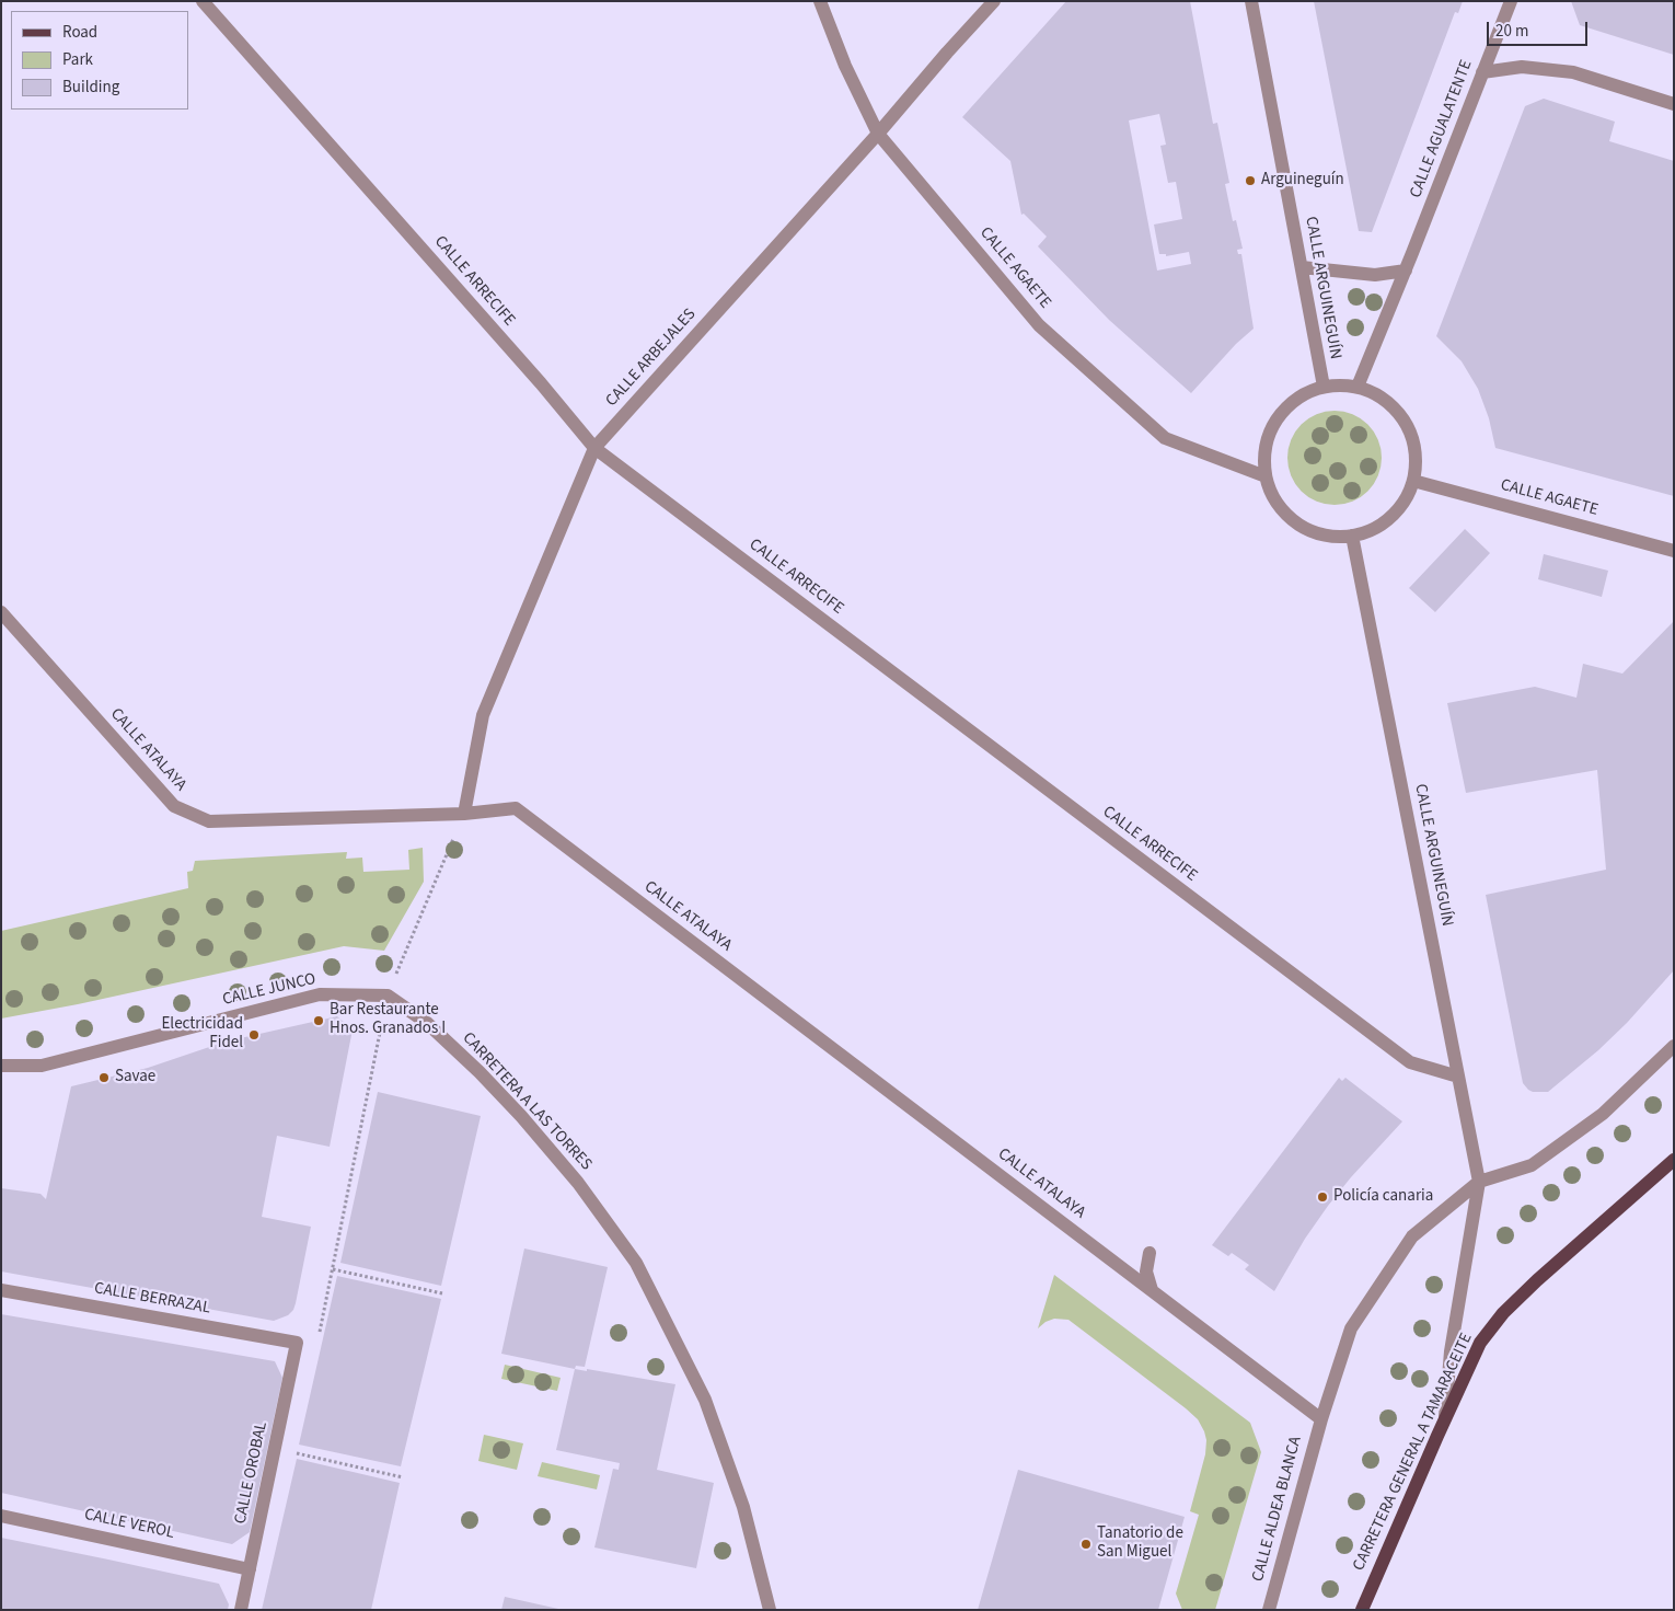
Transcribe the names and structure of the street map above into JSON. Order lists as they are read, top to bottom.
{
  "streets": {
    "main road": ["CARRETERA GENERAL A TAMARACEITE"],
    "street": [
      "CALLE AGUALATENTE",
      "CALLE AGAETE",
      "CALLE ARRECIFE",
      "CALLE ARGUINEGUÍN",
      "CALLE ARBEJALES",
      "CALLE ATALAYA",
      "CALLE JUNCO",
      "CARRETERA A LAS TORRES",
      "CALLE BERRAZAL",
      "CALLE OROBAL",
      "CALLE ALDEA BLANCA",
      "CALLE VEROL"
    ]
  },
  "crossings": [
    ["CALLE AGUALATENTE", "CALLE AGAETE"],
    ["CALLE AGUALATENTE", "CALLE ARGUINEGUÍN"],
    ["CALLE AGAETE", "CALLE ARGUINEGUÍN"],
    ["CALLE AGAETE", "CALLE ARBEJALES"],
    ["CALLE ARRECIFE", "CALLE ARGUINEGUÍN"],
    ["CALLE ARRECIFE", "CALLE ARBEJALES"],
    ["CALLE ARGUINEGUÍN", "CALLE ALDEA BLANCA"],
    ["CALLE ARBEJALES", "CALLE ATALAYA"],
    ["CALLE ATALAYA", "CALLE ALDEA BLANCA"],
    ["CALLE JUNCO", "CARRETERA A LAS TORRES"],
    ["CALLE BERRAZAL", "CALLE OROBAL"],
    ["CALLE OROBAL", "CALLE VEROL"]
  ],
  "places": [
    "Arguineguín",
    "Bar Restaurante Hnos. Granados I",
    "Electricidad Fidel",
    "Savae",
    "Policía canaria",
    "Tanatorio de San Miguel"
  ],
  "legend": ["Road", "Park", "Building"],
  "scale_bar": "20 m"
}
